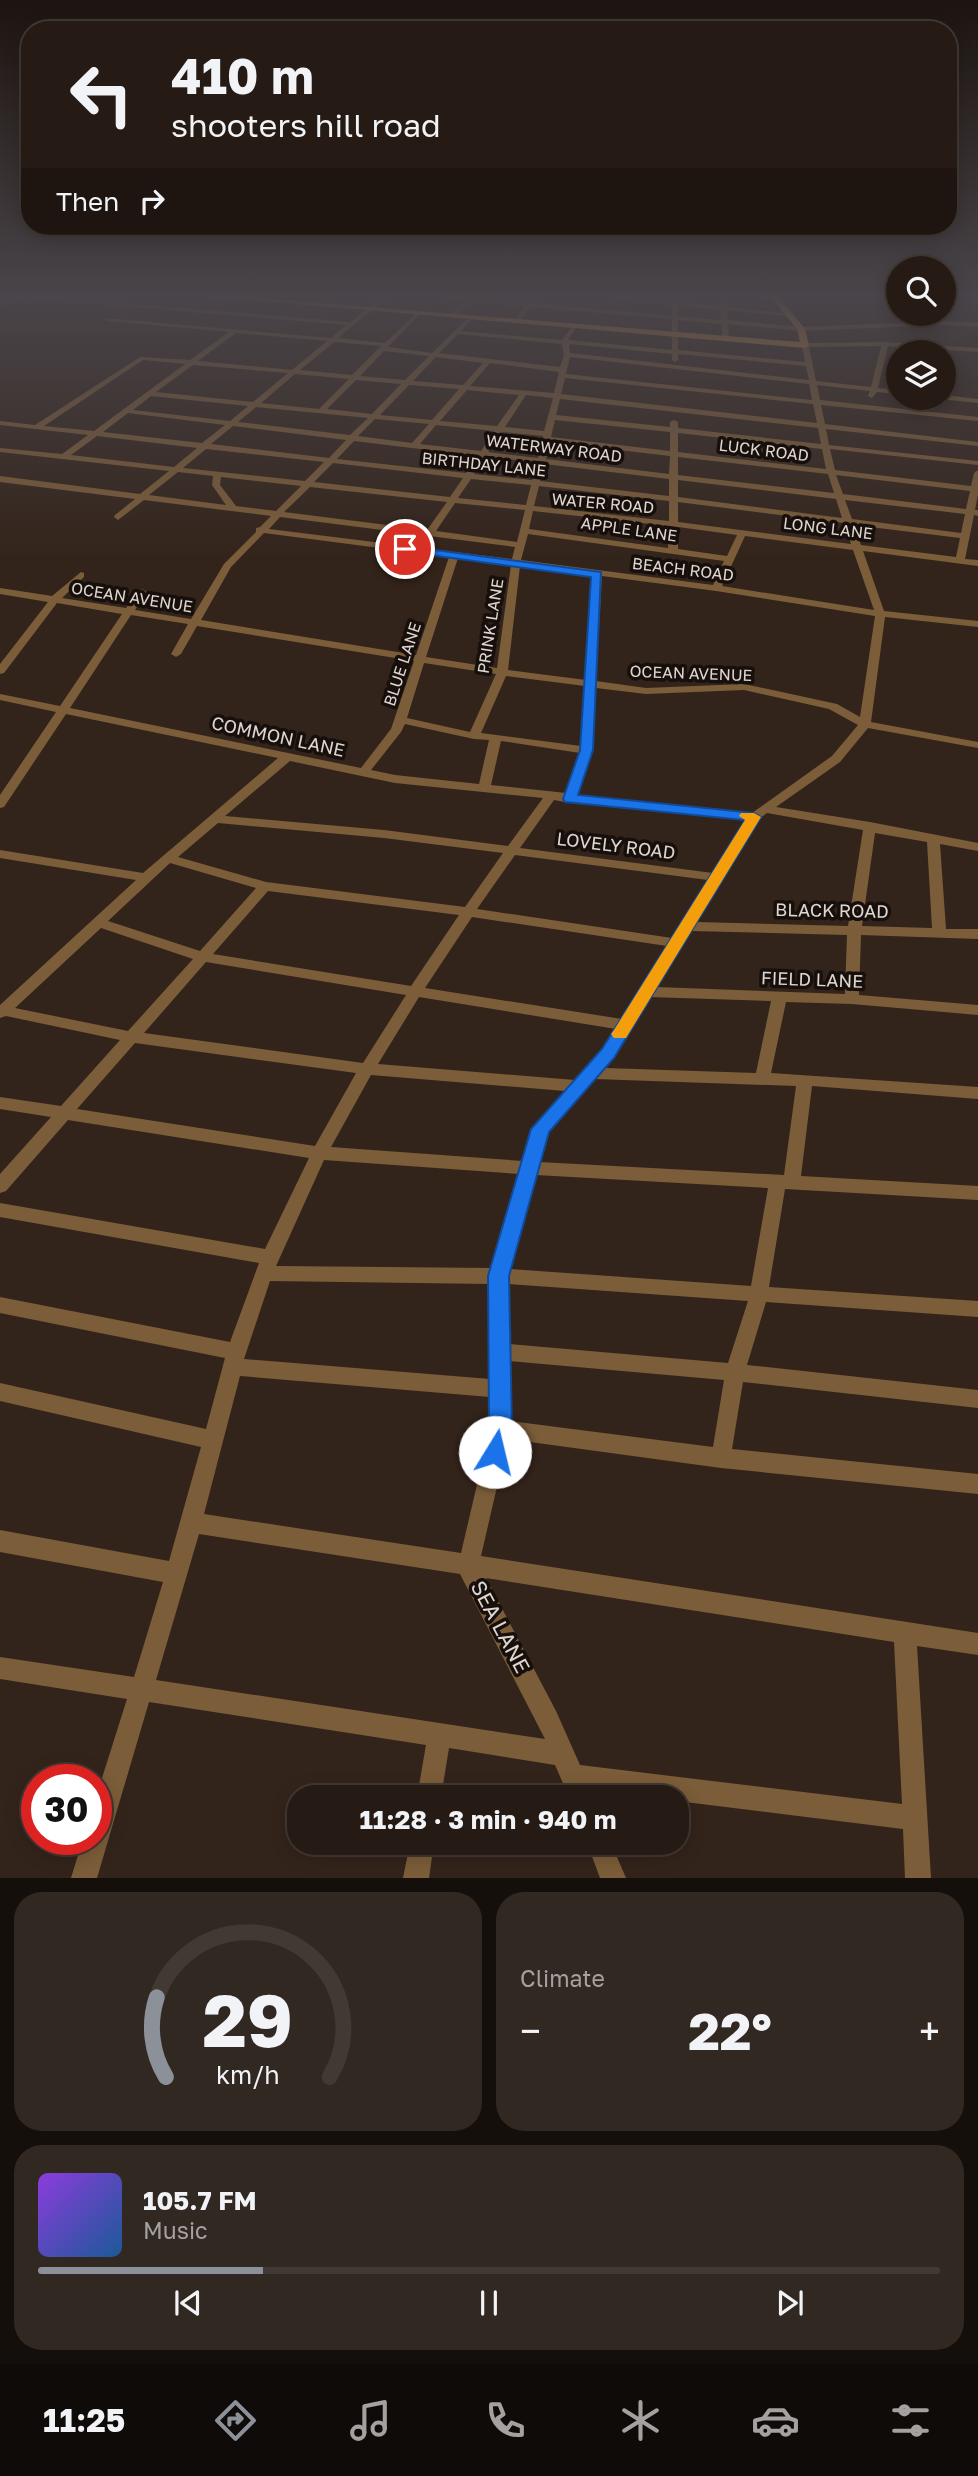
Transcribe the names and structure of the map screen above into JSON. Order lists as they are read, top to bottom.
{
  "streets": {
    "street": [
      "WATERWAY ROAD",
      "LUCK ROAD",
      "BIRTHDAY LANE",
      "WATER ROAD",
      "LONG LANE",
      "APPLE LANE",
      "BEACH ROAD",
      "OCEAN AVENUE",
      "PRINK LANE",
      "BLUE LANE",
      "COMMON LANE",
      "LOVELY ROAD",
      "BLACK ROAD",
      "FIELD LANE",
      "SEA LANE"
    ]
  },
  "crossings": [
    ["WATERWAY ROAD", "PRINK LANE"],
    ["LUCK ROAD", "PRINK LANE"],
    ["BIRTHDAY LANE", "PRINK LANE"],
    ["WATER ROAD", "LONG LANE"],
    ["WATER ROAD", "PRINK LANE"],
    ["APPLE LANE", "PRINK LANE"],
    ["BEACH ROAD", "PRINK LANE"],
    ["BEACH ROAD", "BLUE LANE"],
    ["OCEAN AVENUE", "PRINK LANE"],
    ["OCEAN AVENUE", "BLUE LANE"],
    ["OCEAN AVENUE", "SEA LANE"],
    ["BLUE LANE", "COMMON LANE"],
    ["COMMON LANE", "SEA LANE"],
    ["LOVELY ROAD", "SEA LANE"],
    ["BLACK ROAD", "SEA LANE"],
    ["FIELD LANE", "SEA LANE"]
  ],
  "page": {
    "turn": ["410 m", "shooters hill road"],
    "then": "Then",
    "limit": "30",
    "trip": "11:28 · 3 min · 940 m",
    "tile": "Climate",
    "heat": ["−", "22°", "+"],
    "song": ["105.7 FM", "Music"],
    "tabs": "11:25",
    "gauge": ["29", "km/h"]
  }
}
